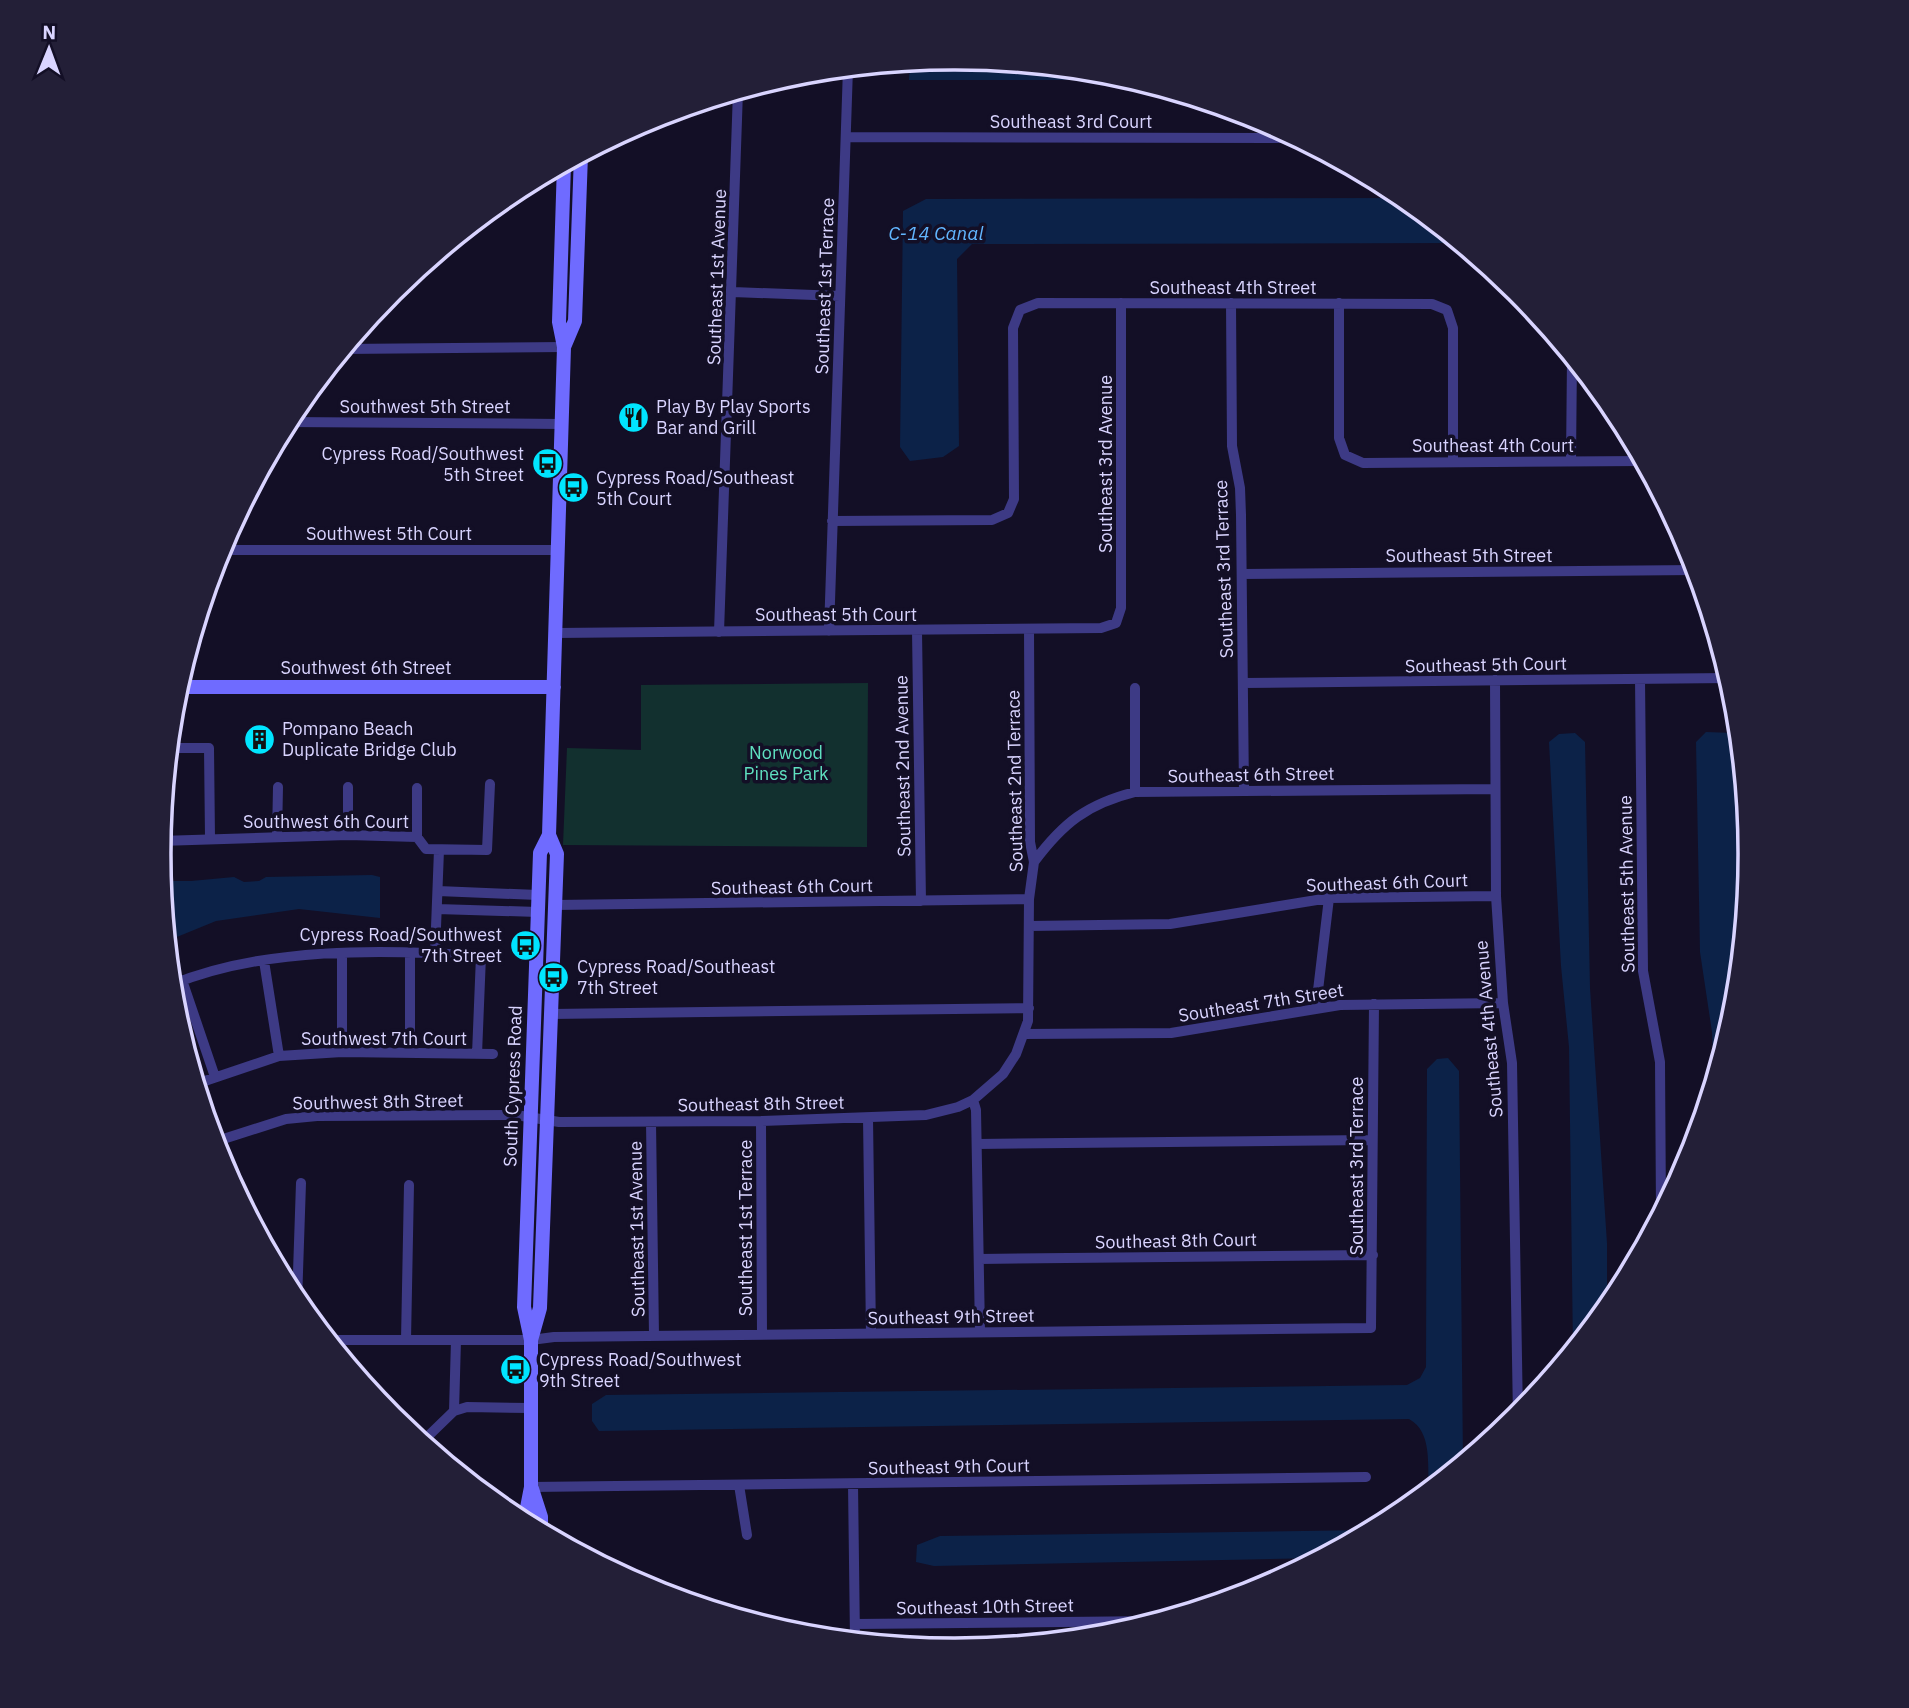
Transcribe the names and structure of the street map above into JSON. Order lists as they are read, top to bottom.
{
  "streets": {
    "street": [
      "Southeast 3rd Court",
      "Southeast 1st Avenue",
      "Southeast 1st Terrace",
      "Southeast 4th Street",
      "Southwest 5th Street",
      "Southeast 4th Court",
      "Southeast 3rd Avenue",
      "Southwest 5th Court",
      "Southeast 5th Street",
      "Southeast 3rd Terrace",
      "Southeast 5th Court",
      "Southwest 6th Street",
      "Southeast 2nd Avenue",
      "Southeast 6th Street",
      "Southeast 2nd Terrace",
      "Southwest 6th Court",
      "Southeast 6th Court",
      "Southeast 5th Avenue",
      "Southeast 7th Street",
      "Southeast 4th Avenue",
      "Southwest 7th Court",
      "South Cypress Road",
      "Southwest 8th Street",
      "Southeast 8th Street",
      "Southeast 8th Court",
      "Southeast 9th Street",
      "Southeast 9th Court",
      "Southeast 10th Street"
    ]
  },
  "crossings": [
    ["Southeast 3rd Court", "Southeast 1st Terrace"],
    ["Southeast 1st Avenue", "Southeast 5th Court"],
    ["Southeast 1st Avenue", "Southeast 8th Street"],
    ["Southeast 1st Avenue", "Southeast 9th Street"],
    ["Southeast 1st Terrace", "Southeast 4th Street"],
    ["Southeast 1st Terrace", "Southeast 5th Court"],
    ["Southeast 1st Terrace", "Southeast 8th Street"],
    ["Southeast 1st Terrace", "Southeast 9th Street"],
    ["Southeast 4th Street", "Southeast 4th Court"],
    ["Southeast 4th Street", "Southeast 3rd Avenue"],
    ["Southeast 4th Street", "Southeast 3rd Terrace"],
    ["Southwest 5th Street", "South Cypress Road"],
    ["Southeast 3rd Avenue", "Southeast 5th Court"],
    ["Southwest 5th Court", "South Cypress Road"],
    ["Southeast 5th Street", "Southeast 3rd Terrace"],
    ["Southeast 3rd Terrace", "Southeast 5th Court"],
    ["Southeast 3rd Terrace", "Southeast 6th Street"],
    ["Southeast 3rd Terrace", "Southeast 7th Street"],
    ["Southeast 3rd Terrace", "Southeast 8th Court"],
    ["Southeast 3rd Terrace", "Southeast 9th Street"],
    ["Southeast 5th Court", "Southeast 2nd Avenue"],
    ["Southeast 5th Court", "Southeast 2nd Terrace"],
    ["Southeast 5th Court", "Southeast 5th Avenue"],
    ["Southeast 5th Court", "Southeast 4th Avenue"],
    ["Southeast 5th Court", "South Cypress Road"],
    ["Southwest 6th Street", "South Cypress Road"],
    ["Southeast 2nd Avenue", "Southeast 6th Court"],
    ["Southeast 6th Street", "Southeast 2nd Terrace"],
    ["Southeast 6th Street", "Southeast 4th Avenue"],
    ["Southeast 2nd Terrace", "Southeast 6th Court"],
    ["Southeast 2nd Terrace", "Southeast 7th Street"],
    ["Southeast 2nd Terrace", "Southeast 8th Street"],
    ["Southeast 6th Court", "Southeast 4th Avenue"],
    ["Southeast 6th Court", "South Cypress Road"],
    ["Southeast 7th Street", "Southeast 4th Avenue"],
    ["South Cypress Road", "Southwest 8th Street"],
    ["South Cypress Road", "Southeast 8th Street"],
    ["South Cypress Road", "Southeast 9th Street"],
    ["South Cypress Road", "Southeast 9th Court"],
    ["Southwest 8th Street", "Southeast 8th Street"]
  ],
  "water": ["C-14 Canal"],
  "parks": ["Norwood Pines Park"],
  "places": {
    "restaurant": ["Play By Play Sports Bar and Grill"],
    "bus stop": [
      "Cypress Road/Southwest 5th Street",
      "Cypress Road/Southeast 5th Court",
      "Cypress Road/Southwest 7th Street",
      "Cypress Road/Southeast 7th Street",
      "Cypress Road/Southwest 9th Street"
    ],
    "building": ["Pompano Beach Duplicate Bridge Club"]
  },
  "north": "top"
}
